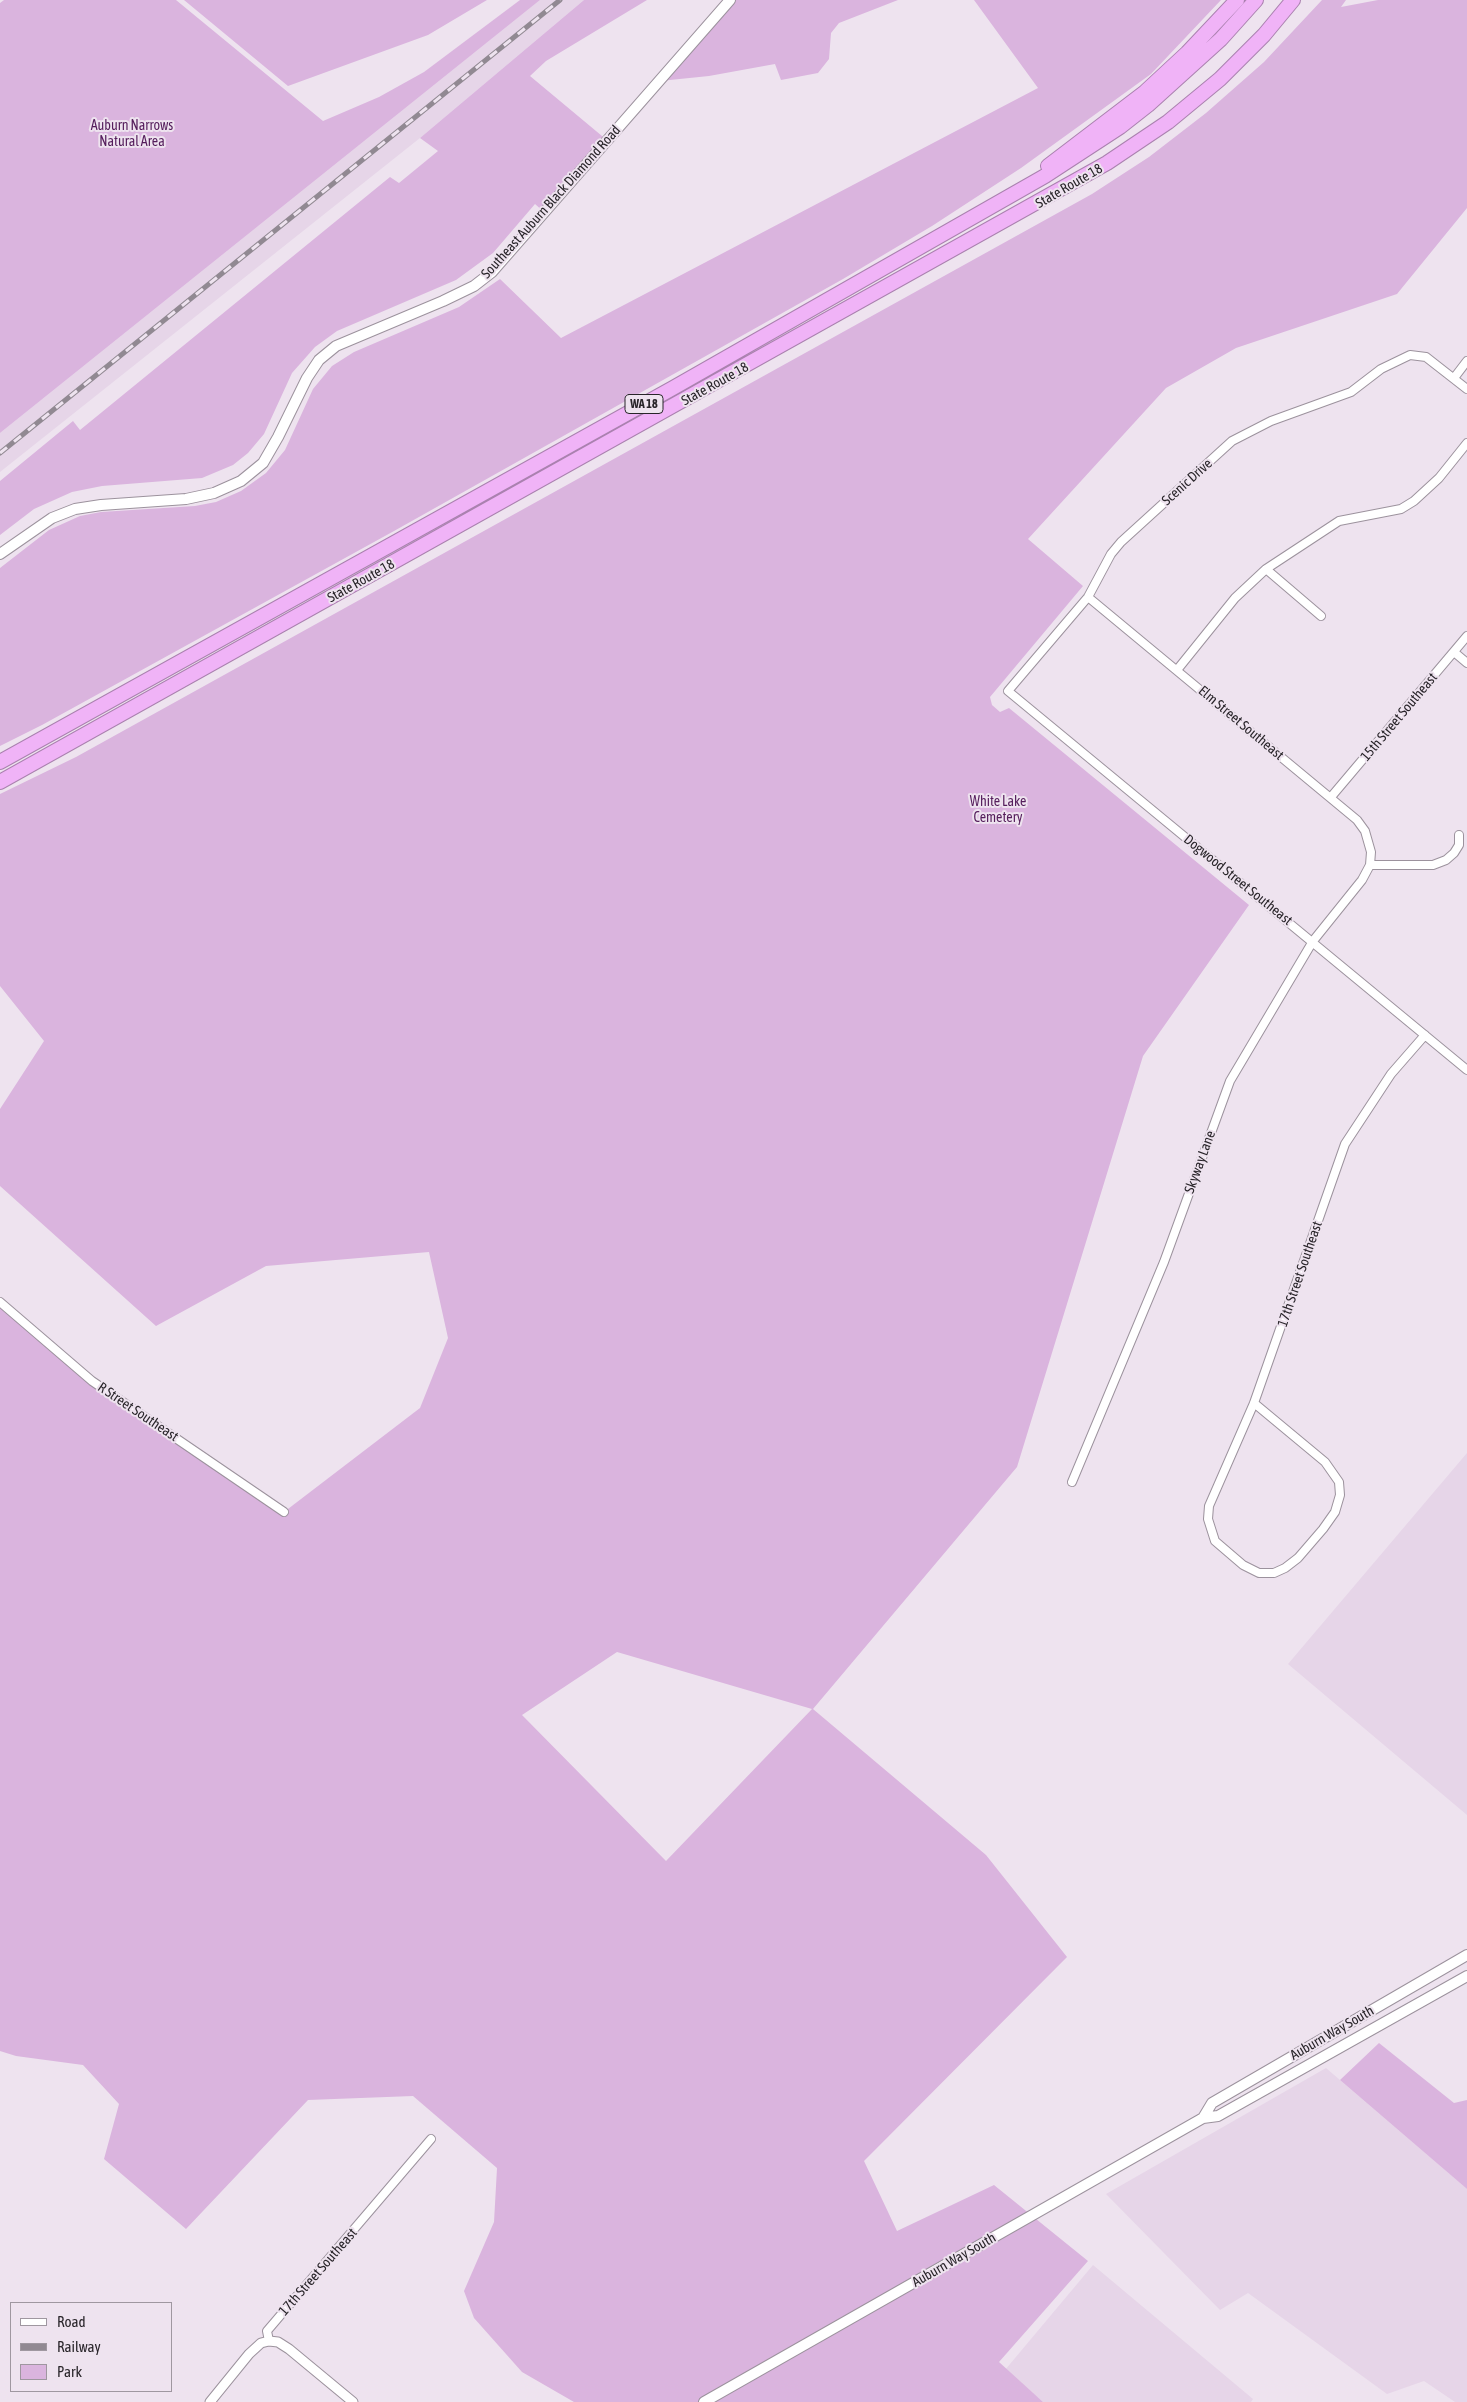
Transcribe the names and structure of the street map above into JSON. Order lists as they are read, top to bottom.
{
  "streets": {
    "highway": ["State Route 18", "WA 18"],
    "main road": ["Southeast Auburn Black Diamond Road", "Auburn Way South"],
    "street": [
      "Scenic Drive",
      "15th Street Southeast",
      "Elm Street Southeast",
      "Dogwood Street Southeast",
      "Skyway Lane",
      "17th Street Southeast",
      "R Street Southeast"
    ]
  },
  "crossings": [
    ["Scenic Drive", "Elm Street Southeast"],
    ["Scenic Drive", "Dogwood Street Southeast"],
    ["15th Street Southeast", "Elm Street Southeast"],
    ["Elm Street Southeast", "Skyway Lane"],
    ["Dogwood Street Southeast", "Skyway Lane"],
    ["Dogwood Street Southeast", "17th Street Southeast"]
  ],
  "parks": ["Auburn Narrows Natural Area", "White Lake Cemetery"],
  "legend": ["Road", "Railway", "Park"]
}
